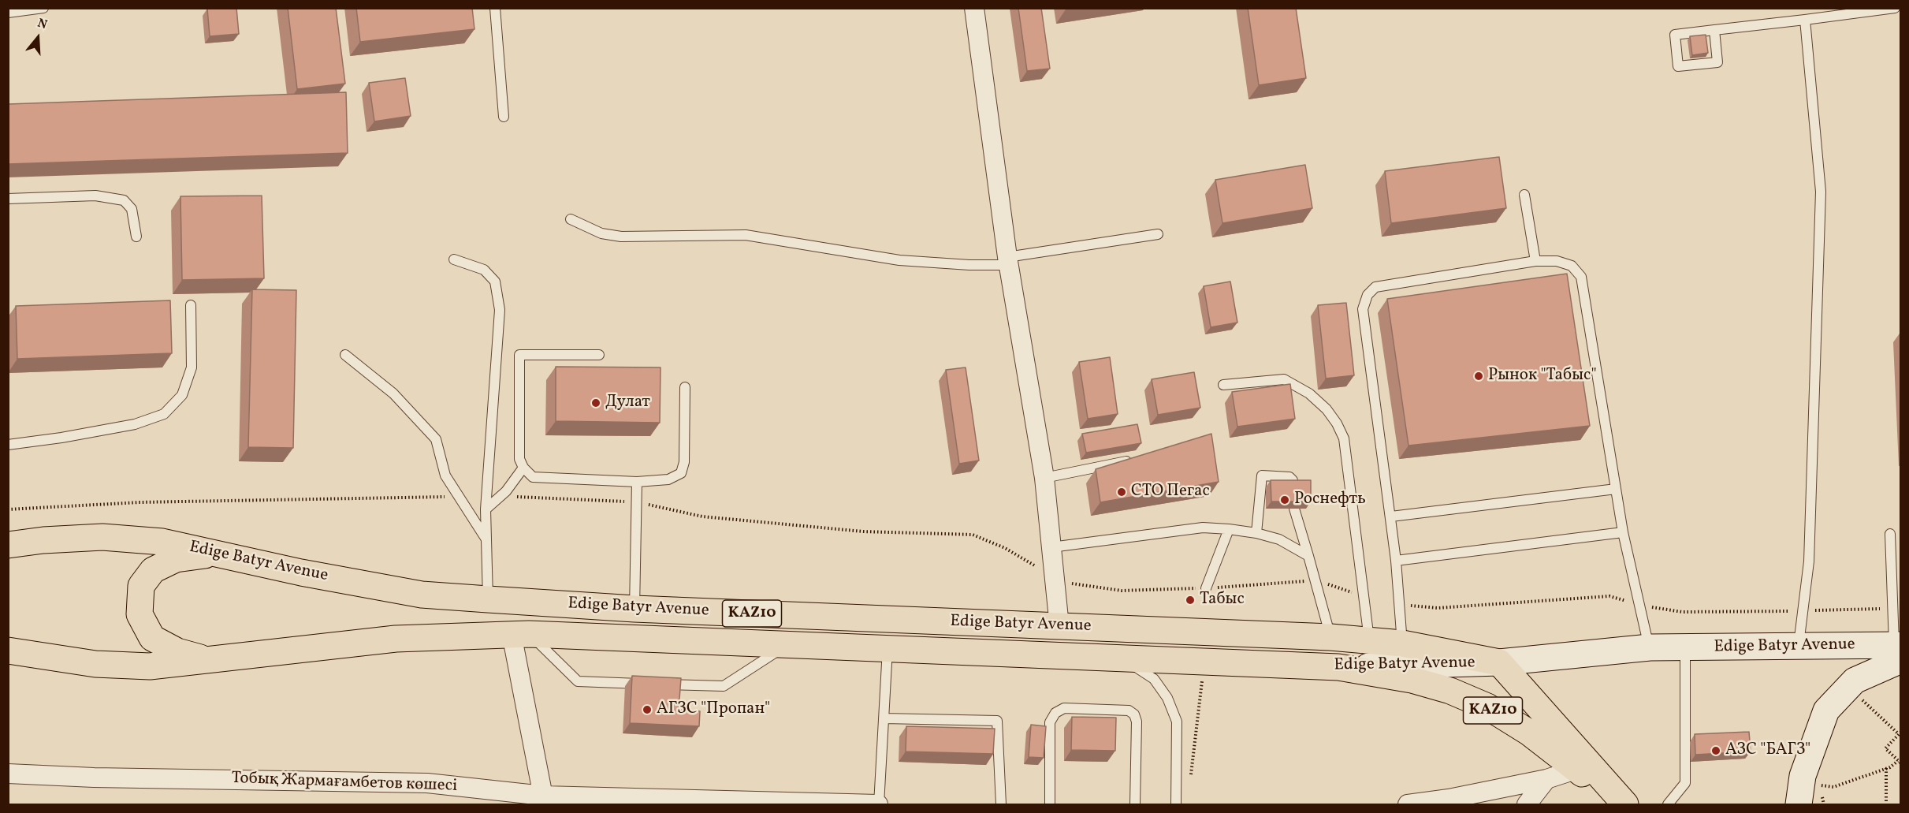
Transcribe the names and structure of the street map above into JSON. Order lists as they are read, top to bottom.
{
  "streets": {
    "main road": ["Edige Batyr Avenue", "KAZ10"],
    "street": ["Тобық Жармағамбетов көшесі"]
  },
  "crossings": [
    ["Edige Batyr Avenue", "KAZ10"]
  ],
  "places": [
    "Рынок \"Табыс\"",
    "Дулат",
    "СТО Пегас",
    "Роснефть",
    "Табыс",
    "АГЗС \"Пропан\"",
    "АЗС \"БАГЗ\""
  ],
  "north": "top"
}
